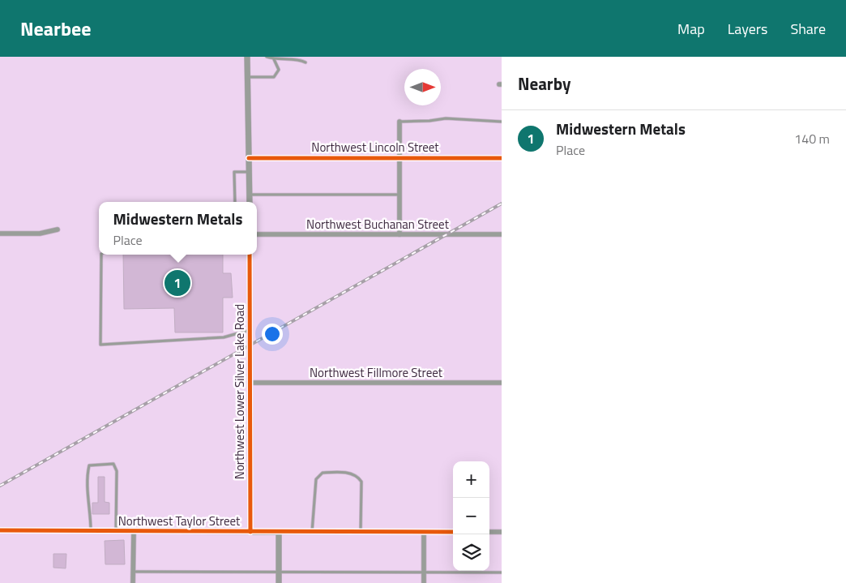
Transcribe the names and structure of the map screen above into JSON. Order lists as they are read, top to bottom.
{
  "streets": {
    "street": [
      "Northwest Lincoln Street",
      "Northwest Buchanan Street",
      "Northwest Fillmore Street",
      "Northwest Lower Silver Lake Road",
      "Northwest Taylor Street"
    ]
  },
  "crossings": [
    ["Northwest Fillmore Street", "Northwest Lower Silver Lake Road"],
    ["Northwest Lower Silver Lake Road", "Northwest Taylor Street"]
  ],
  "north": "right",
  "page": {
    "header": "Nearbee",
    "nav": ["Map", "Layers", "Share"],
    "heading": "Nearby",
    "list": [
      {
        "mark": "1",
        "name": "Midwestern Metals",
        "note": "Place",
        "value": "140 m"
      }
    ],
    "popup": ["Midwestern Metals", "Place"],
    "pins": "1",
    "map_buttons": ["+", "−"]
  }
}
